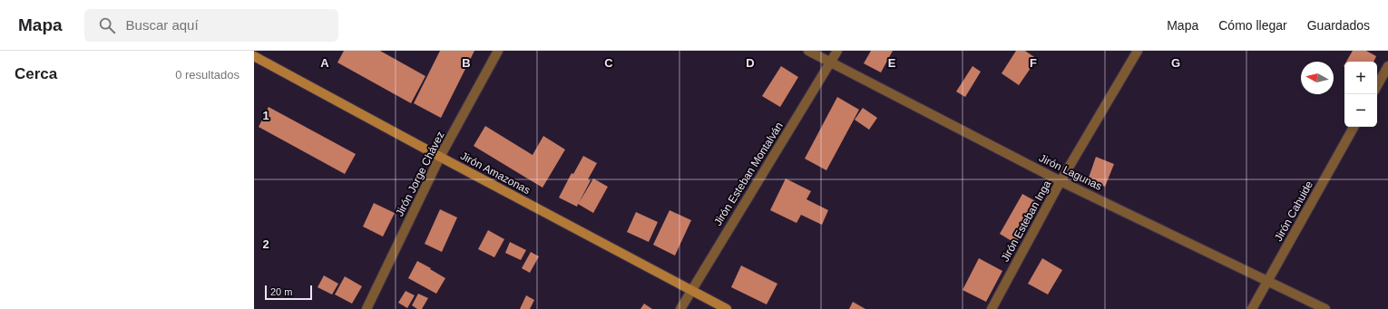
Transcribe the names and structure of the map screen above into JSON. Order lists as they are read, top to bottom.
{
  "streets": {
    "street": [
      "Jirón Lagunas",
      "Jirón Amazonas",
      "Jirón Jorge Chávez",
      "Jirón Esteban Montalván",
      "Jirón Cahuide",
      "Jirón Esteban Inga"
    ]
  },
  "crossings": [
    ["Jirón Lagunas", "Jirón Esteban Montalván"],
    ["Jirón Lagunas", "Jirón Cahuide"],
    ["Jirón Lagunas", "Jirón Esteban Inga"],
    ["Jirón Amazonas", "Jirón Jorge Chávez"],
    ["Jirón Amazonas", "Jirón Esteban Montalván"]
  ],
  "scale_bar": "20 m",
  "north": "left",
  "page": {
    "header": "Mapa",
    "search": "Buscar aquí",
    "nav": ["Mapa", "Cómo llegar", "Guardados"],
    "heading": ["Cerca", "0 resultados"],
    "map_buttons": ["+", "−"],
    "scale": "20 m"
  },
  "grid": {
    "columns": [
      "A",
      "B",
      "C",
      "D",
      "E",
      "F",
      "G"
    ],
    "rows": ["1", "2"]
  }
}
